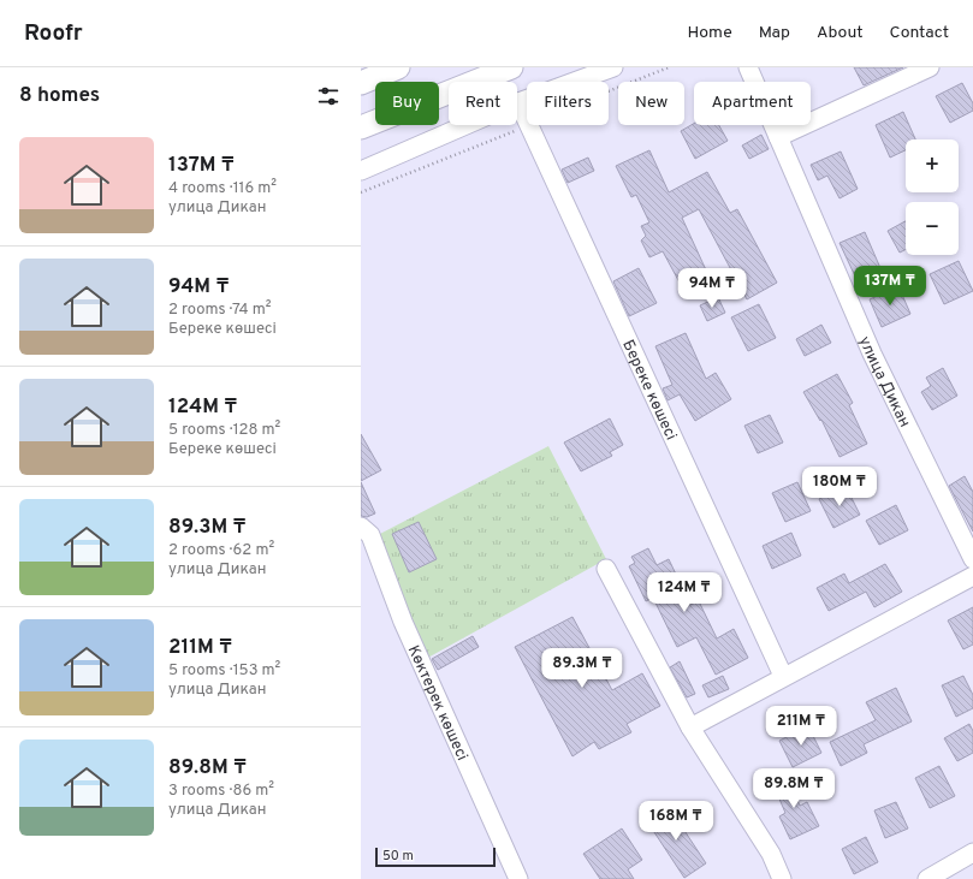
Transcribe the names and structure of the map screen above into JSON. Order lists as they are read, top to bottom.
{
  "streets": {
    "street": ["улица Дикан", "Береке көшесі", "Көктерек көшесі"]
  },
  "scale_bar": "50 m",
  "page": {
    "header": "Roofr",
    "nav": [
      "Home",
      "Map",
      "About",
      "Contact"
    ],
    "heading": "8 homes",
    "chip": [
      "Buy",
      "Rent",
      "Filters",
      "New",
      "Apartment"
    ],
    "list": [
      {
        "name": "137M ₸",
        "note": "4 rooms · 116 m² · улица Дикан"
      },
      {
        "name": "94M ₸",
        "note": "2 rooms · 74 m² · Береке көшесі"
      },
      {
        "name": "124M ₸",
        "note": "5 rooms · 128 m² · Береке көшесі"
      },
      {
        "name": "89.3M ₸",
        "note": "2 rooms · 62 m² · улица Дикан"
      },
      {
        "name": "211M ₸",
        "note": "5 rooms · 153 m² · улица Дикан"
      },
      {
        "name": "89.8M ₸",
        "note": "3 rooms · 86 m² · улица Дикан"
      }
    ],
    "map_buttons": ["+", "−"],
    "price": [
      "137M ₸",
      "94M ₸",
      "180M ₸",
      "124M ₸",
      "89.3M ₸",
      "211M ₸",
      "89.8M ₸",
      "168M ₸"
    ],
    "scale": "50 m"
  }
}
